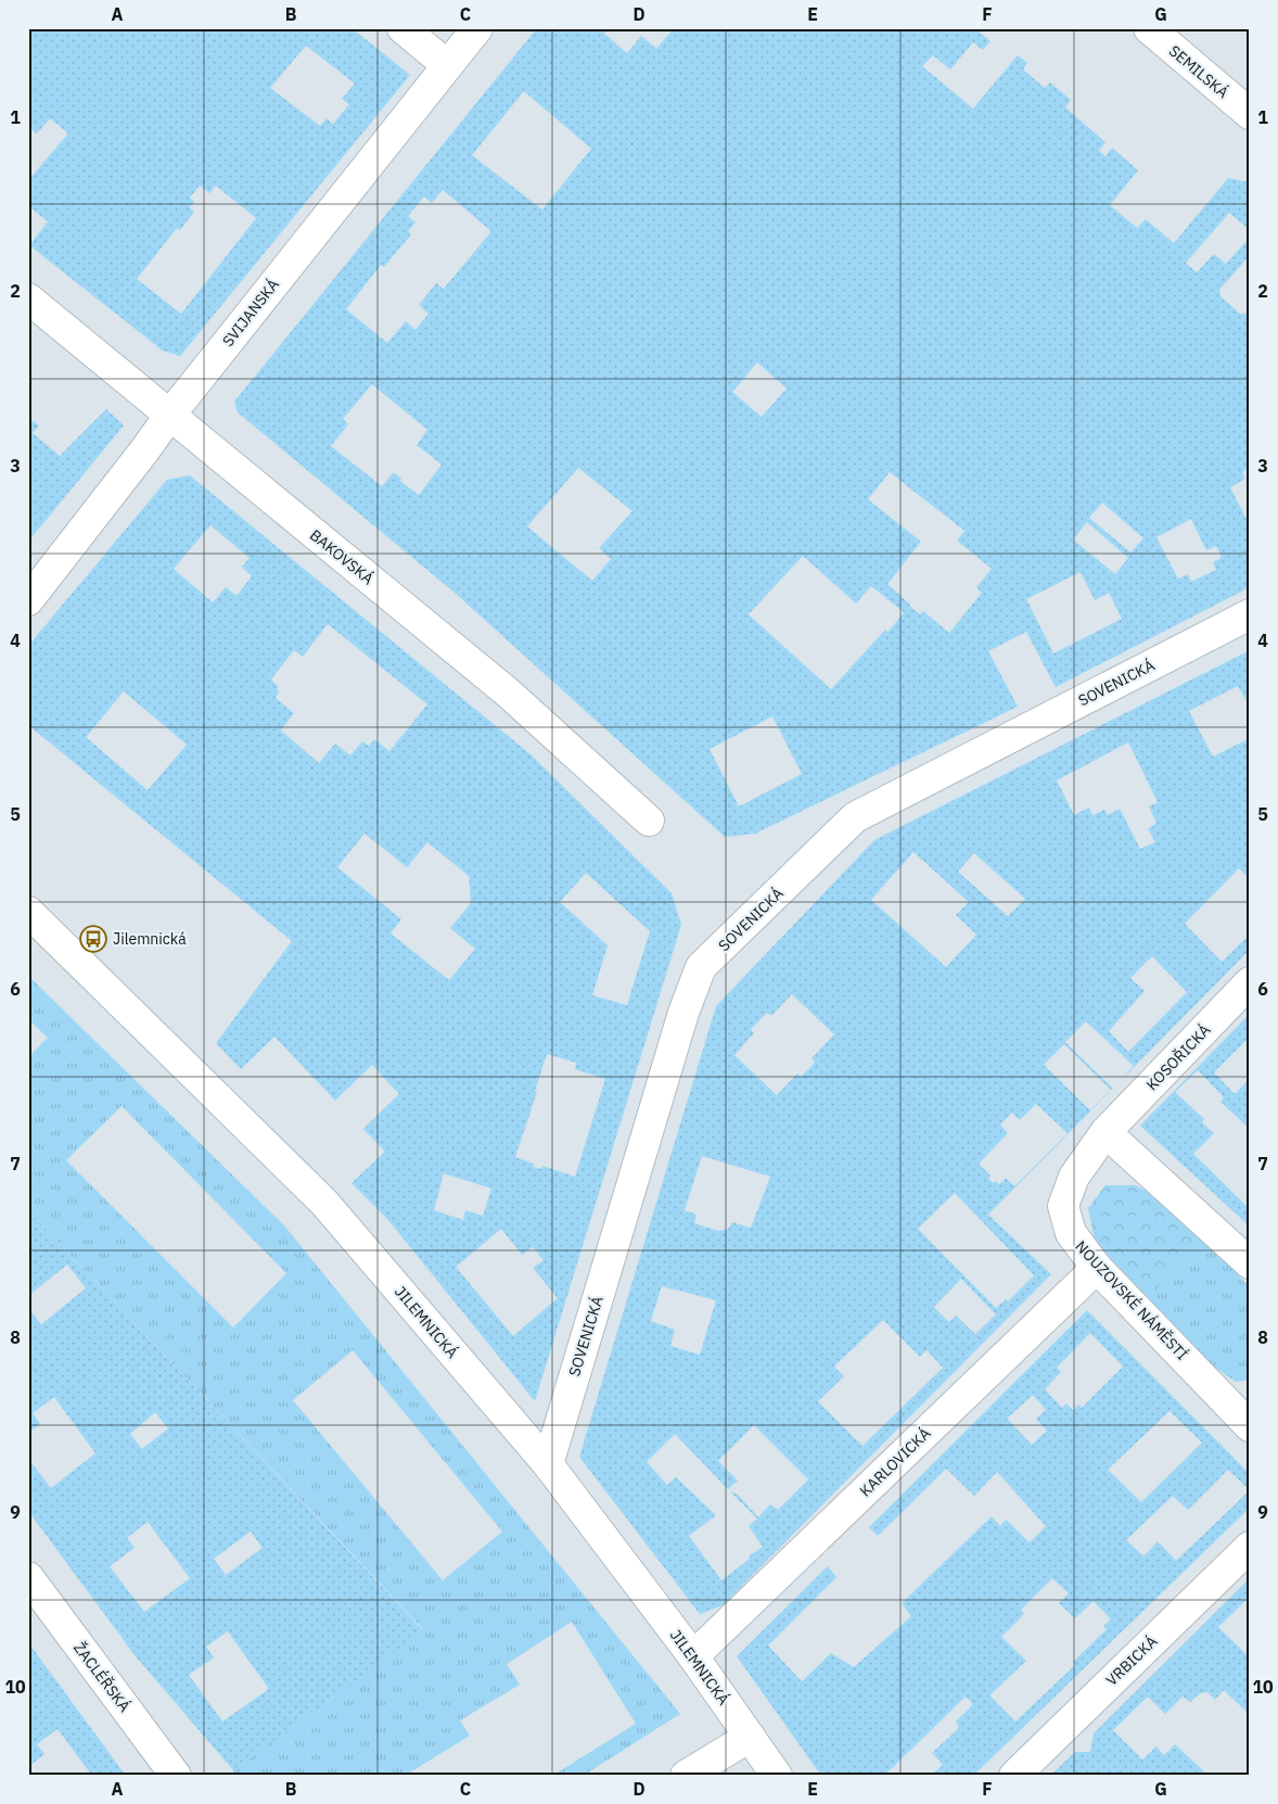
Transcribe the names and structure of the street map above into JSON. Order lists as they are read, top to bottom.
{
  "streets": {
    "street": [
      "SEMILSKÁ",
      "SVIJANSKÁ",
      "BAKOVSKÁ",
      "SOVENICKÁ",
      "KOSOŘICKÁ",
      "NOUZOVSKÉ NÁMĚSTÍ",
      "JILEMNICKÁ",
      "KARLOVICKÁ",
      "VRBICKÁ",
      "ŽACLÉŘSKÁ"
    ]
  },
  "crossings": [
    ["SVIJANSKÁ", "BAKOVSKÁ"],
    ["SOVENICKÁ", "JILEMNICKÁ"],
    ["KOSOŘICKÁ", "NOUZOVSKÉ NÁMĚSTÍ"],
    ["NOUZOVSKÉ NÁMĚSTÍ", "KARLOVICKÁ"],
    ["JILEMNICKÁ", "KARLOVICKÁ"]
  ],
  "places": {
    "bus stop": ["Jilemnická"]
  },
  "grid": {
    "columns": [
      "A",
      "B",
      "C",
      "D",
      "E",
      "F",
      "G"
    ],
    "rows": [
      "1",
      "2",
      "3",
      "4",
      "5",
      "6",
      "7",
      "8",
      "9",
      "10"
    ]
  }
}
